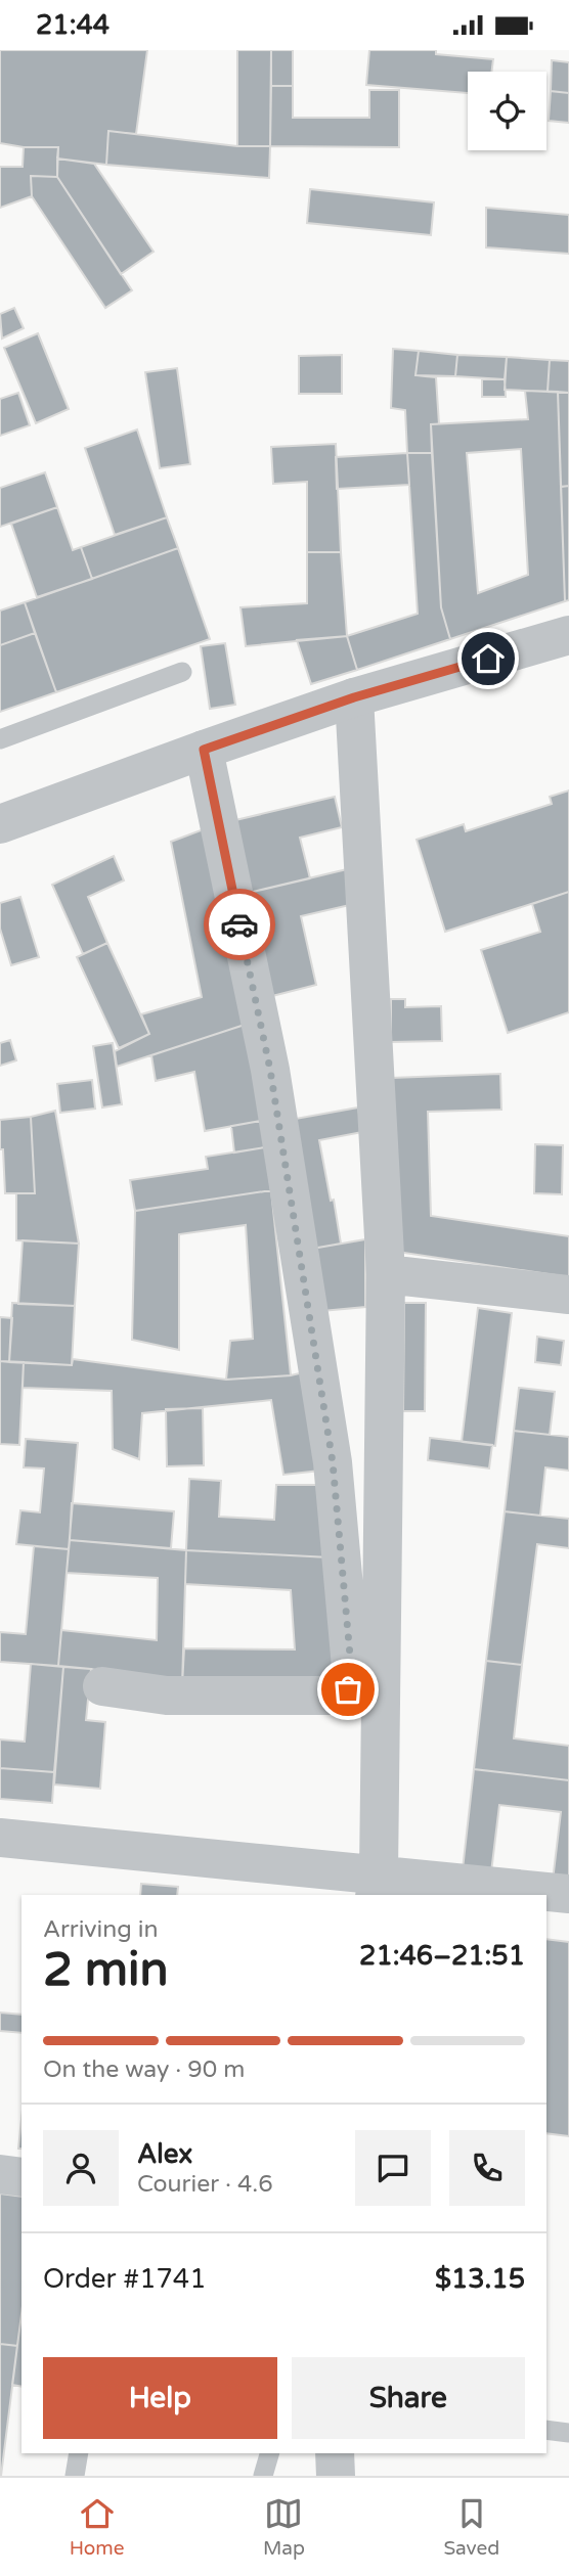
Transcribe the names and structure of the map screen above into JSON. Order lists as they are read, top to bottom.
{
  "page": {
    "status": "21:44",
    "heading": ["2 min", "Arriving in", "21:46–21:51"],
    "panel": [
      "Alex",
      "Courier · 4.6",
      "Order #1741",
      "$13.15"
    ],
    "bar": "On the way · 90 m",
    "buttons": ["Help", "Share"],
    "tabs": ["Home", "Map", "Saved"]
  }
}
